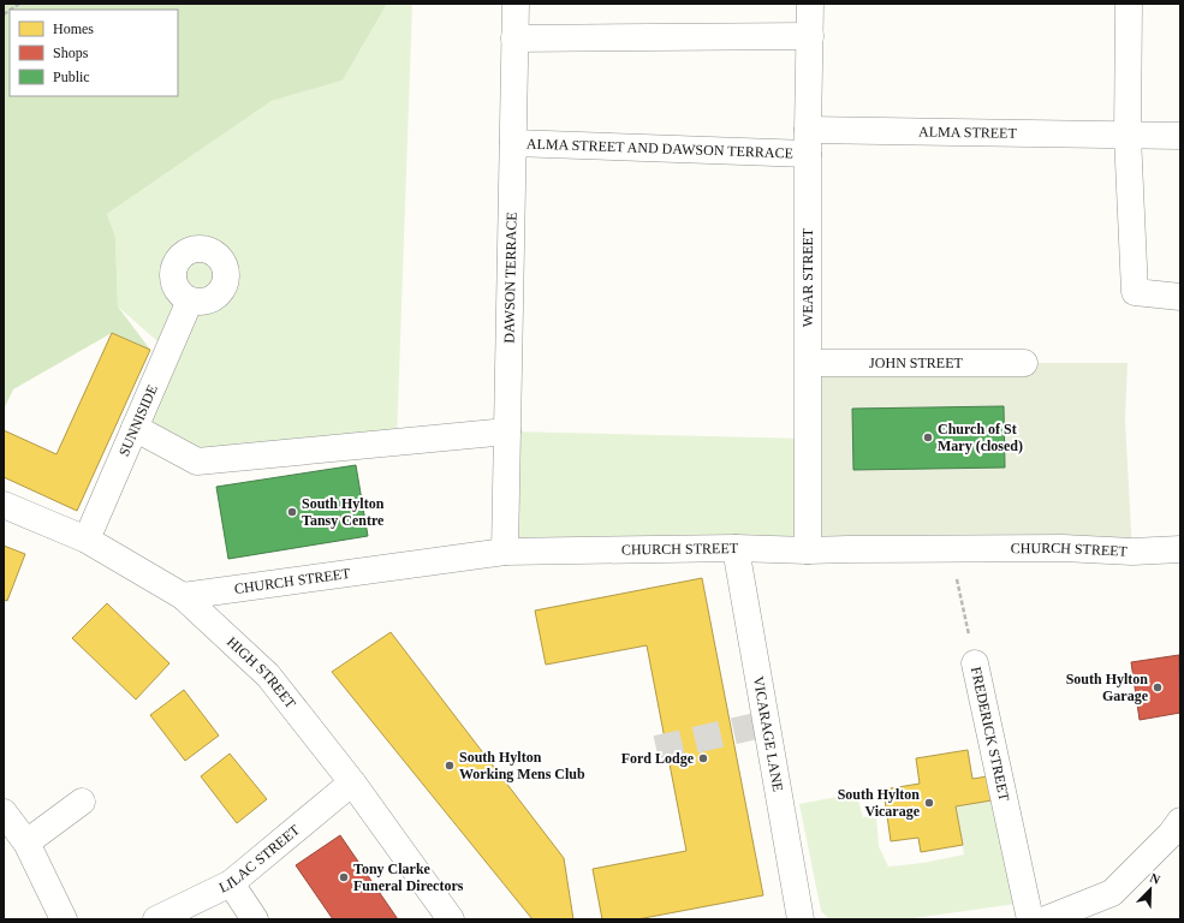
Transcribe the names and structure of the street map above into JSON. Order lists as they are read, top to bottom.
{
  "streets": {
    "street": [
      "ALMA STREET",
      "ALMA STREET AND DAWSON TERRACE",
      "DAWSON TERRACE",
      "WEAR STREET",
      "JOHN STREET",
      "SUNNISIDE",
      "CHURCH STREET",
      "HIGH STREET",
      "VICARAGE LANE",
      "FREDERICK STREET",
      "LILAC STREET"
    ]
  },
  "crossings": [
    ["ALMA STREET", "ALMA STREET AND DAWSON TERRACE"],
    ["ALMA STREET", "WEAR STREET"],
    ["ALMA STREET AND DAWSON TERRACE", "DAWSON TERRACE"],
    ["ALMA STREET AND DAWSON TERRACE", "WEAR STREET"],
    ["DAWSON TERRACE", "CHURCH STREET"],
    ["WEAR STREET", "JOHN STREET"],
    ["WEAR STREET", "CHURCH STREET"],
    ["SUNNISIDE", "HIGH STREET"],
    ["CHURCH STREET", "HIGH STREET"],
    ["CHURCH STREET", "VICARAGE LANE"],
    ["CHURCH STREET", "FREDERICK STREET"],
    ["HIGH STREET", "LILAC STREET"]
  ],
  "places": [
    "Church of St Mary (closed)",
    "South Hylton Tansy Centre",
    "South Hylton Garage",
    "Ford Lodge",
    "South Hylton Working Mens Club",
    "South Hylton Vicarage",
    "Tony Clarke Funeral Directors"
  ],
  "legend": ["Homes", "Shops", "Public"],
  "north": "top right"
}
